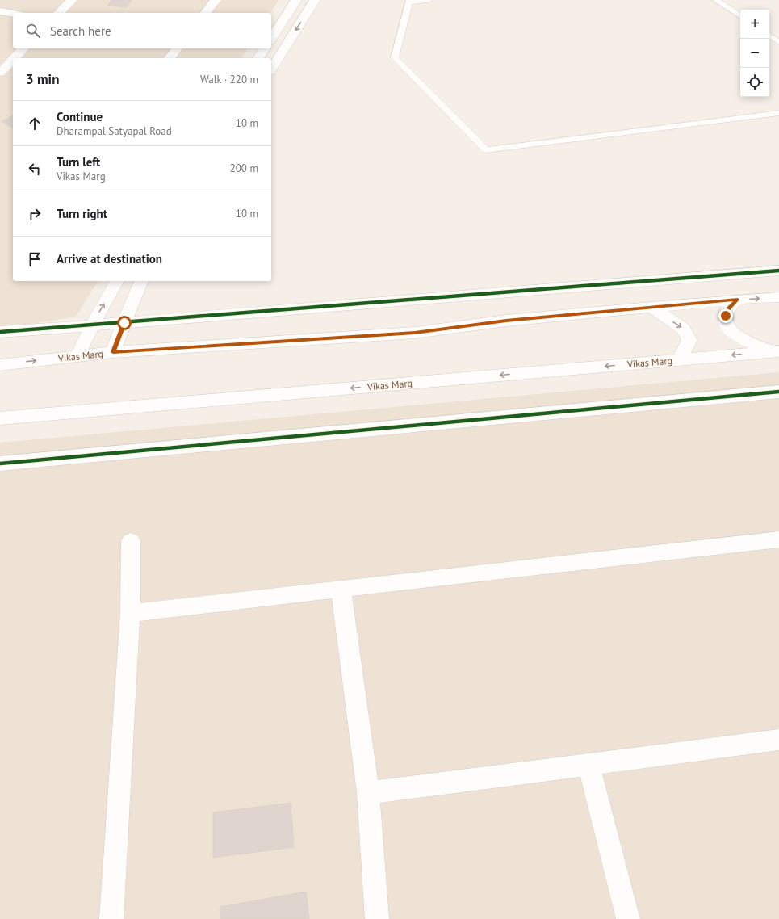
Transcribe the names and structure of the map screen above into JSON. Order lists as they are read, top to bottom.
{
  "streets": {
    "street": ["Vikas Marg"]
  },
  "page": {
    "map_buttons": ["+", "−"],
    "search": "Search here",
    "heading": ["3 min", "Walk · 220 m"],
    "list": [
      ["Continue", "Dharampal Satyapal Road", "10 m"],
      ["Turn left", "Vikas Marg", "200 m"],
      ["Turn right", "10 m"],
      "Arrive at destination"
    ]
  }
}
